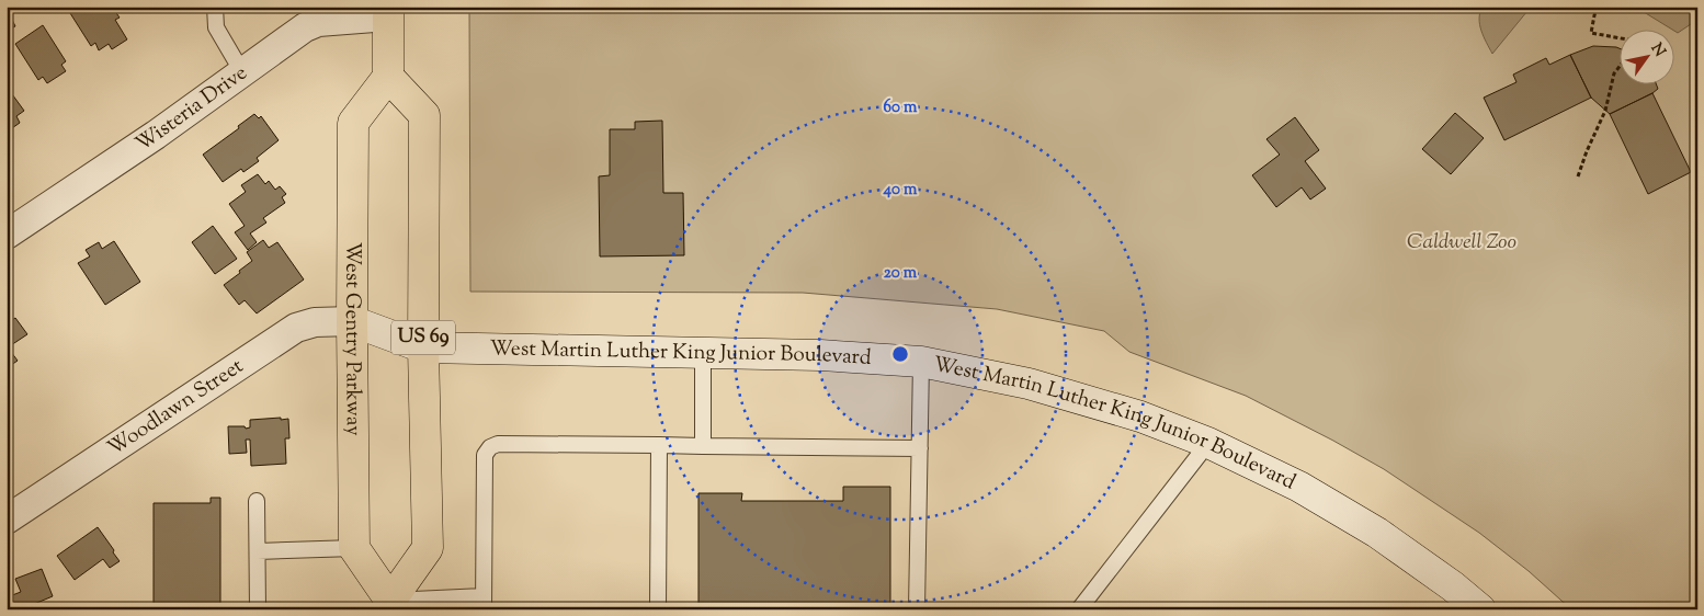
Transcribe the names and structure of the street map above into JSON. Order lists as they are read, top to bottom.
{
  "streets": {
    "main road": ["US 69", "West Gentry Parkway", "West Martin Luther King Junior Boulevard"],
    "street": ["Wisteria Drive", "Woodlawn Street"]
  },
  "crossings": [
    ["US 69", "West Gentry Parkway"],
    ["US 69", "West Martin Luther King Junior Boulevard"],
    ["West Gentry Parkway", "West Martin Luther King Junior Boulevard"],
    ["West Gentry Parkway", "Woodlawn Street"],
    ["West Martin Luther King Junior Boulevard", "Woodlawn Street"]
  ],
  "parks": ["Caldwell Zoo"],
  "north": "top right",
  "rings": ["60 m", "40 m", "20 m"]
}
